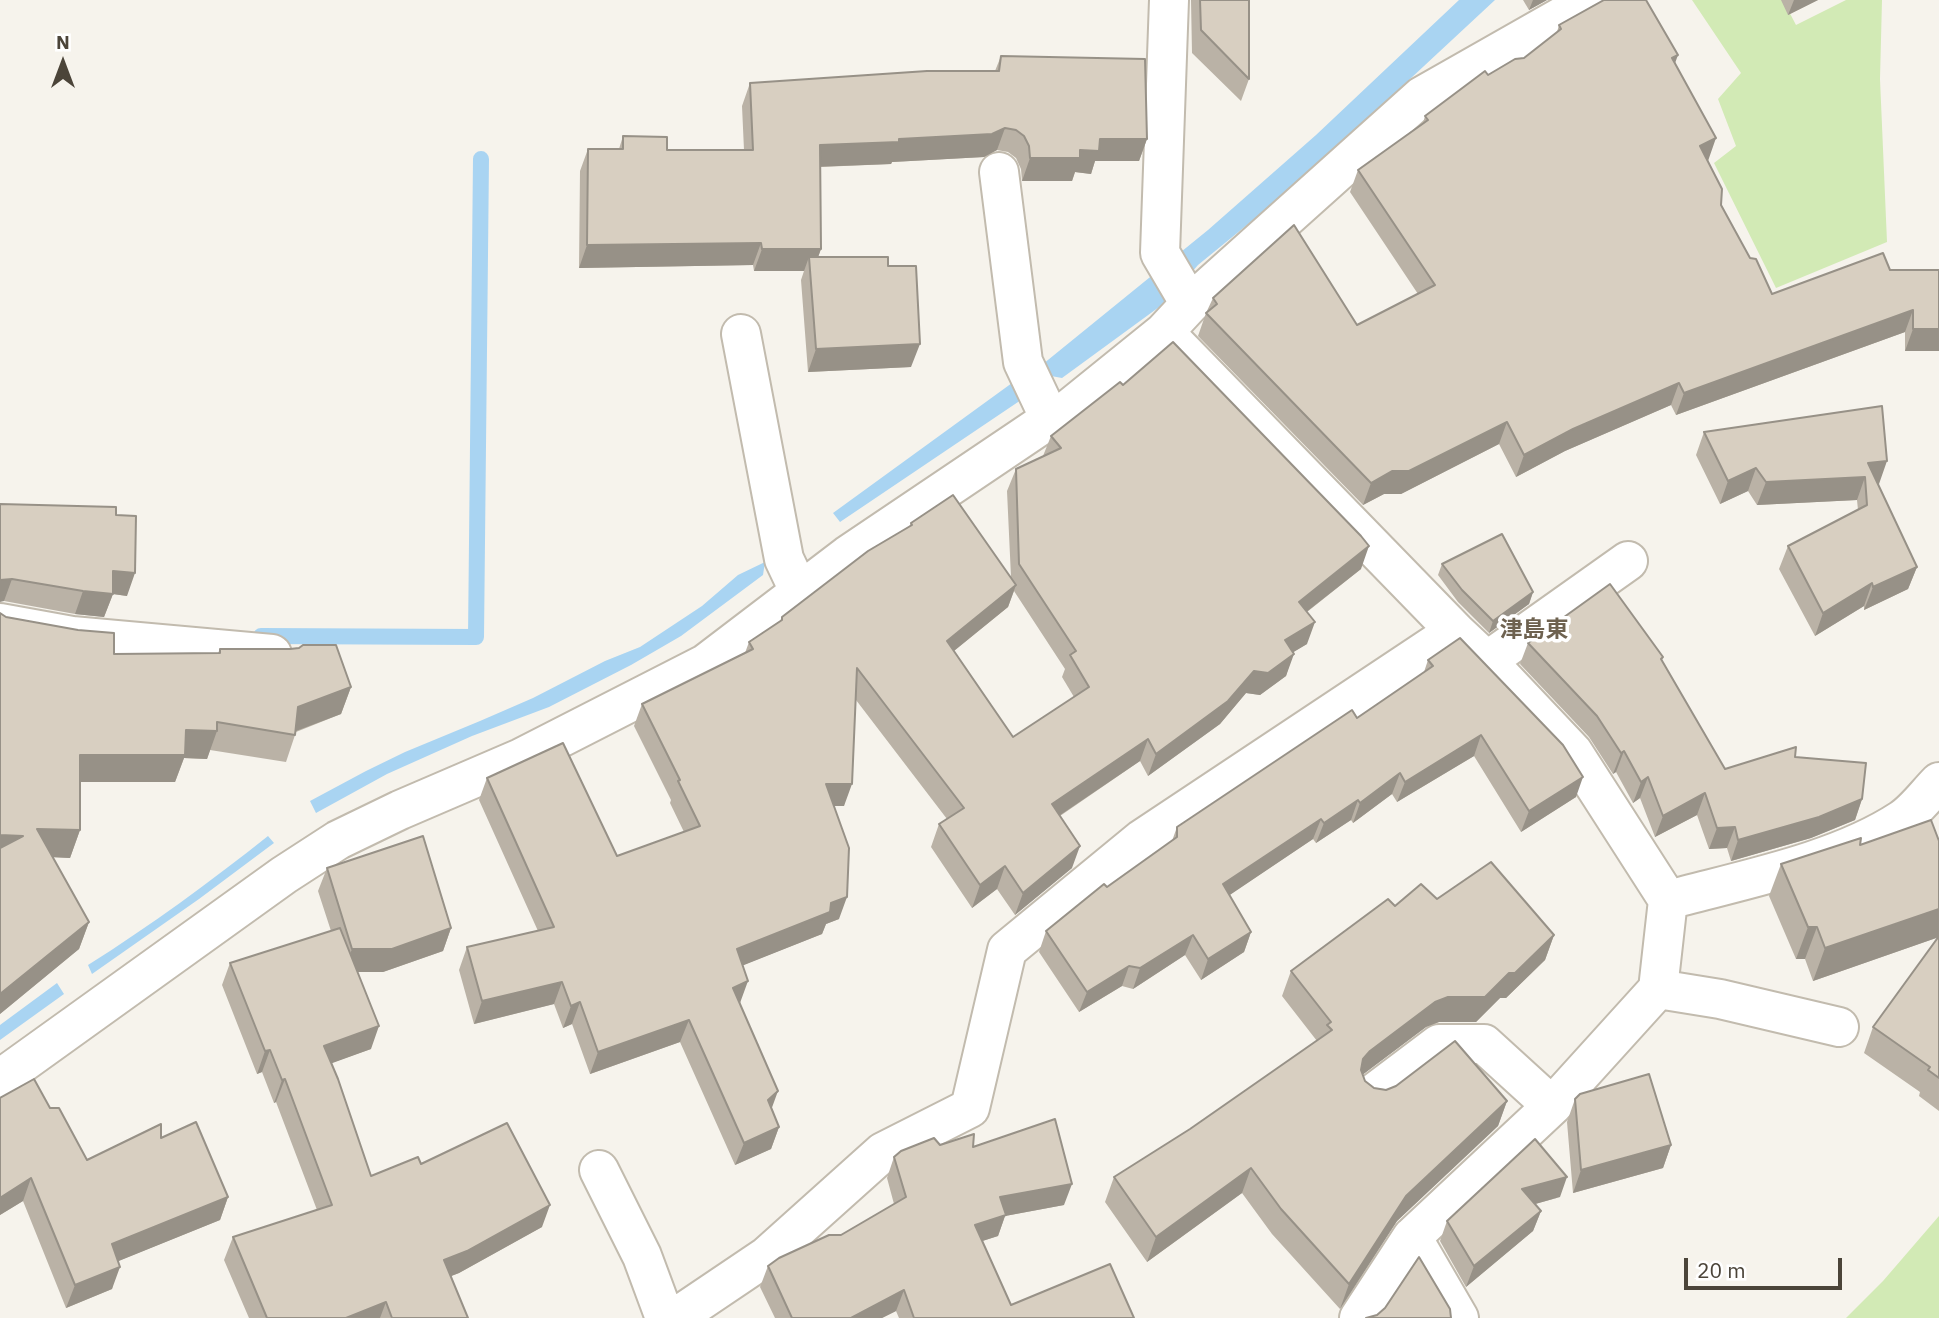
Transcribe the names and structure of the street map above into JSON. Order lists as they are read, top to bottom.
{
  "districts": ["津島東"],
  "scale_bar": "20 m",
  "north": "top"
}
